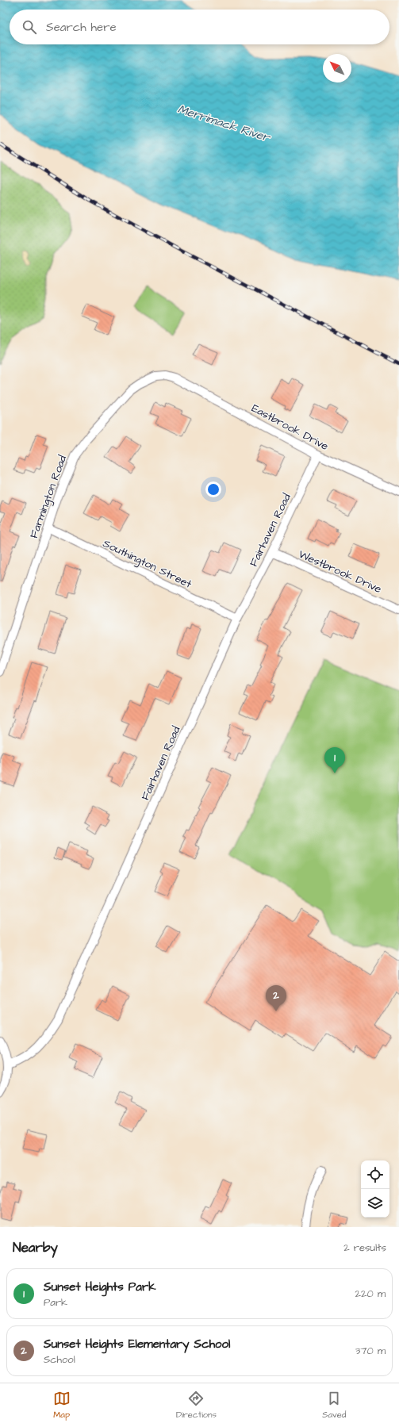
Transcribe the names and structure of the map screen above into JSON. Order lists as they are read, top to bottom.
{
  "streets": {
    "street": [
      "Eastbrook Drive",
      "Farmington Road",
      "Fairhaven Road",
      "Southington Street",
      "Westbrook Drive"
    ]
  },
  "crossings": [
    ["Eastbrook Drive", "Farmington Road"],
    ["Eastbrook Drive", "Fairhaven Road"],
    ["Farmington Road", "Southington Street"],
    ["Fairhaven Road", "Southington Street"],
    ["Fairhaven Road", "Westbrook Drive"]
  ],
  "water": ["Merrimack River"],
  "north": "top left",
  "page": {
    "search": "Search here",
    "pins": ["1", "2"],
    "heading": ["Nearby", "2 results"],
    "list": [
      {
        "mark": "1",
        "name": "Sunset Heights Park",
        "note": "Park",
        "value": "220 m"
      },
      {
        "mark": "2",
        "name": "Sunset Heights Elementary School",
        "note": "School",
        "value": "370 m"
      }
    ],
    "nav": ["Map", "Directions", "Saved"]
  }
}
